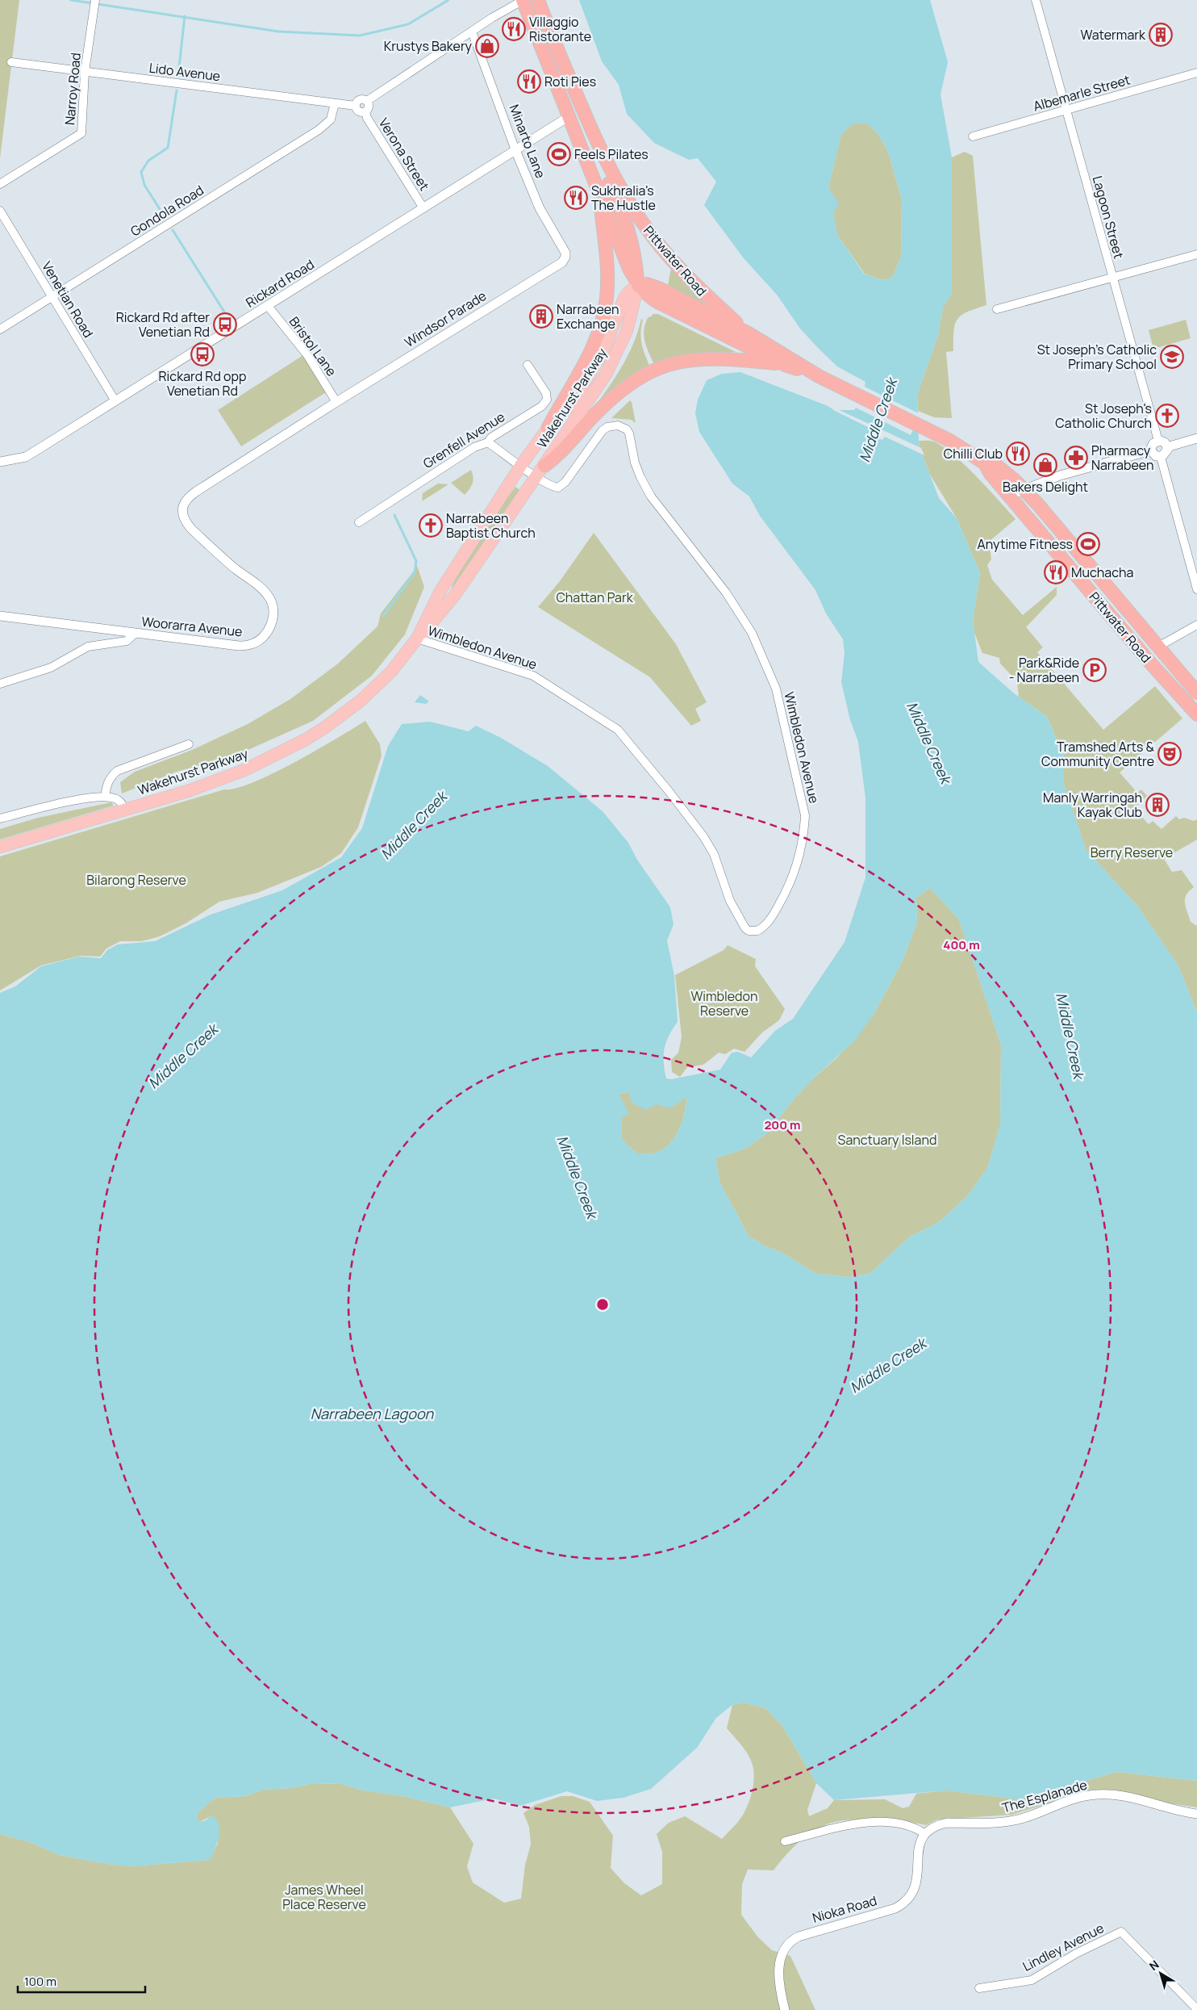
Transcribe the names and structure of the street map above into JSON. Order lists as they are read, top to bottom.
{
  "streets": {
    "highway": ["Pittwater Road"],
    "main road": ["Wakehurst Parkway"],
    "street": [
      "Lido Avenue",
      "Narroy Road",
      "Albemarle Street",
      "Minarto Lane",
      "Verona Street",
      "Gondola Road",
      "Lagoon Street",
      "Rickard Road",
      "Venetian Road",
      "Windsor Parade",
      "Bristol Lane",
      "Grenfell Avenue",
      "Woorarra Avenue",
      "Wimbledon Avenue",
      "The Esplanade",
      "Nioka Road",
      "Lindley Avenue"
    ]
  },
  "crossings": [
    ["Lido Avenue", "Narroy Road"],
    ["Lido Avenue", "Verona Street"],
    ["Lido Avenue", "Gondola Road"],
    ["Albemarle Street", "Lagoon Street"],
    ["Minarto Lane", "Rickard Road"],
    ["Minarto Lane", "Windsor Parade"],
    ["Verona Street", "Rickard Road"],
    ["Gondola Road", "Venetian Road"],
    ["Pittwater Road", "Rickard Road"],
    ["Pittwater Road", "Wakehurst Parkway"],
    ["Rickard Road", "Venetian Road"],
    ["Rickard Road", "Bristol Lane"],
    ["Windsor Parade", "Bristol Lane"],
    ["Windsor Parade", "Woorarra Avenue"],
    ["Bristol Lane", "Woorarra Avenue"],
    ["Wakehurst Parkway", "Wimbledon Avenue"],
    ["Grenfell Avenue", "Wimbledon Avenue"],
    ["The Esplanade", "Nioka Road"]
  ],
  "water": ["Middle Creek", "Narrabeen Lagoon"],
  "parks": [
    "Chattan Park",
    "Berry Reserve",
    "Bilarong Reserve",
    "Wimbledon Reserve",
    "Sanctuary Island",
    "James Wheel Place Reserve"
  ],
  "places": {
    "restaurant": [
      "Villaggio Ristorante",
      "Roti Pies",
      "Sukhralia's The Hustle",
      "Chilli Club",
      "Muchacha"
    ],
    "building": ["Watermark", "Narrabeen Exchange", "Manly Warringah Kayak Club"],
    "shop": ["Krustys Bakery", "Bakers Delight"],
    "sports": ["Feels Pilates", "Anytime Fitness"],
    "bus stop": ["Rickard Rd after Venetian Rd", "Rickard Rd opp Venetian Rd"],
    "school or university": ["St Joseph's Catholic Primary School"],
    "church": ["St Joseph's Catholic Church", "Narrabeen Baptist Church"],
    "pharmacy": ["Pharmacy Narrabeen"],
    "parking": ["Park&Ride - Narrabeen"],
    "theatre": ["Tramshed Arts & Community Centre"]
  },
  "scale_bar": "100 m",
  "north": "top left",
  "rings": ["400 m", "200 m"]
}
